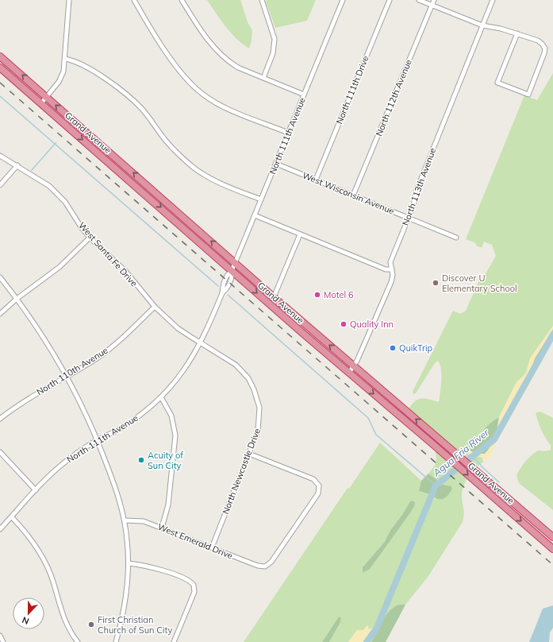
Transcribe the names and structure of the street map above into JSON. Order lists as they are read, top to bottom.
{
  "streets": {
    "highway": ["Grand Avenue"],
    "street": [
      "North 111th Drive",
      "North 112th Avenue",
      "North 111th Avenue",
      "North 113th Avenue",
      "West Wisconsin Avenue",
      "West Santa Fe Drive",
      "North 110th Avenue",
      "North Newcastle Drive",
      "West Emerald Drive"
    ]
  },
  "crossings": [
    ["North 111th Drive", "West Wisconsin Avenue"],
    ["North 112th Avenue", "West Wisconsin Avenue"],
    ["Grand Avenue", "North 111th Avenue"],
    ["Grand Avenue", "North 113th Avenue"],
    ["North 111th Avenue", "West Wisconsin Avenue"],
    ["North 111th Avenue", "West Santa Fe Drive"],
    ["North 111th Avenue", "North Newcastle Drive"],
    ["North 113th Avenue", "West Wisconsin Avenue"],
    ["West Santa Fe Drive", "North 110th Avenue"],
    ["West Santa Fe Drive", "North Newcastle Drive"],
    ["North Newcastle Drive", "West Emerald Drive"]
  ],
  "water": ["Agua Fria River"],
  "places": [
    "Discover U Elementary School",
    "Motel 6",
    "Quality Inn",
    "QuikTrip",
    "Acuity of Sun City",
    "First Christian Church of Sun City"
  ],
  "north": "bottom"
}
